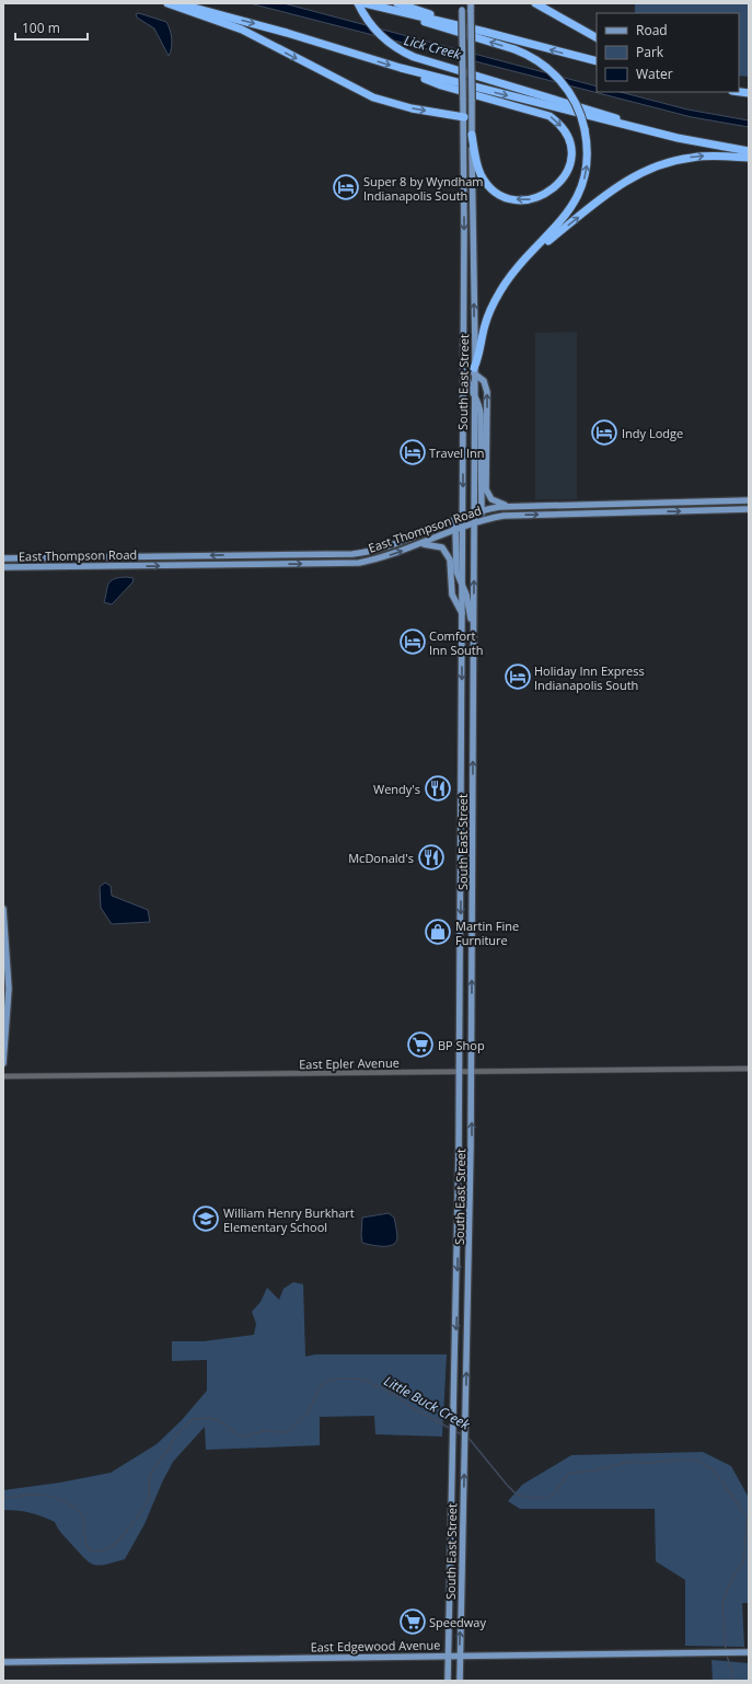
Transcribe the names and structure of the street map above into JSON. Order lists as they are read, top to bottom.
{
  "streets": {
    "main road": ["South East Street", "East Thompson Road", "East Edgewood Avenue"],
    "street": ["East Epler Avenue"]
  },
  "crossings": [
    ["South East Street", "East Thompson Road"],
    ["South East Street", "East Epler Avenue"],
    ["South East Street", "East Edgewood Avenue"]
  ],
  "water": ["Lick Creek", "Little Buck Creek"],
  "places": {
    "hotel": [
      "Super 8 by Wyndham Indianapolis South",
      "Indy Lodge",
      "Travel Inn",
      "Comfort Inn South",
      "Holiday Inn Express Indianapolis South"
    ],
    "restaurant": ["Wendy's", "McDonald's"],
    "shop": ["Martin Fine Furniture"],
    "supermarket": ["BP Shop", "Speedway"],
    "school or university": ["William Henry Burkhart Elementary School"]
  },
  "legend": ["Road", "Park", "Water"],
  "scale_bar": "100 m"
}
